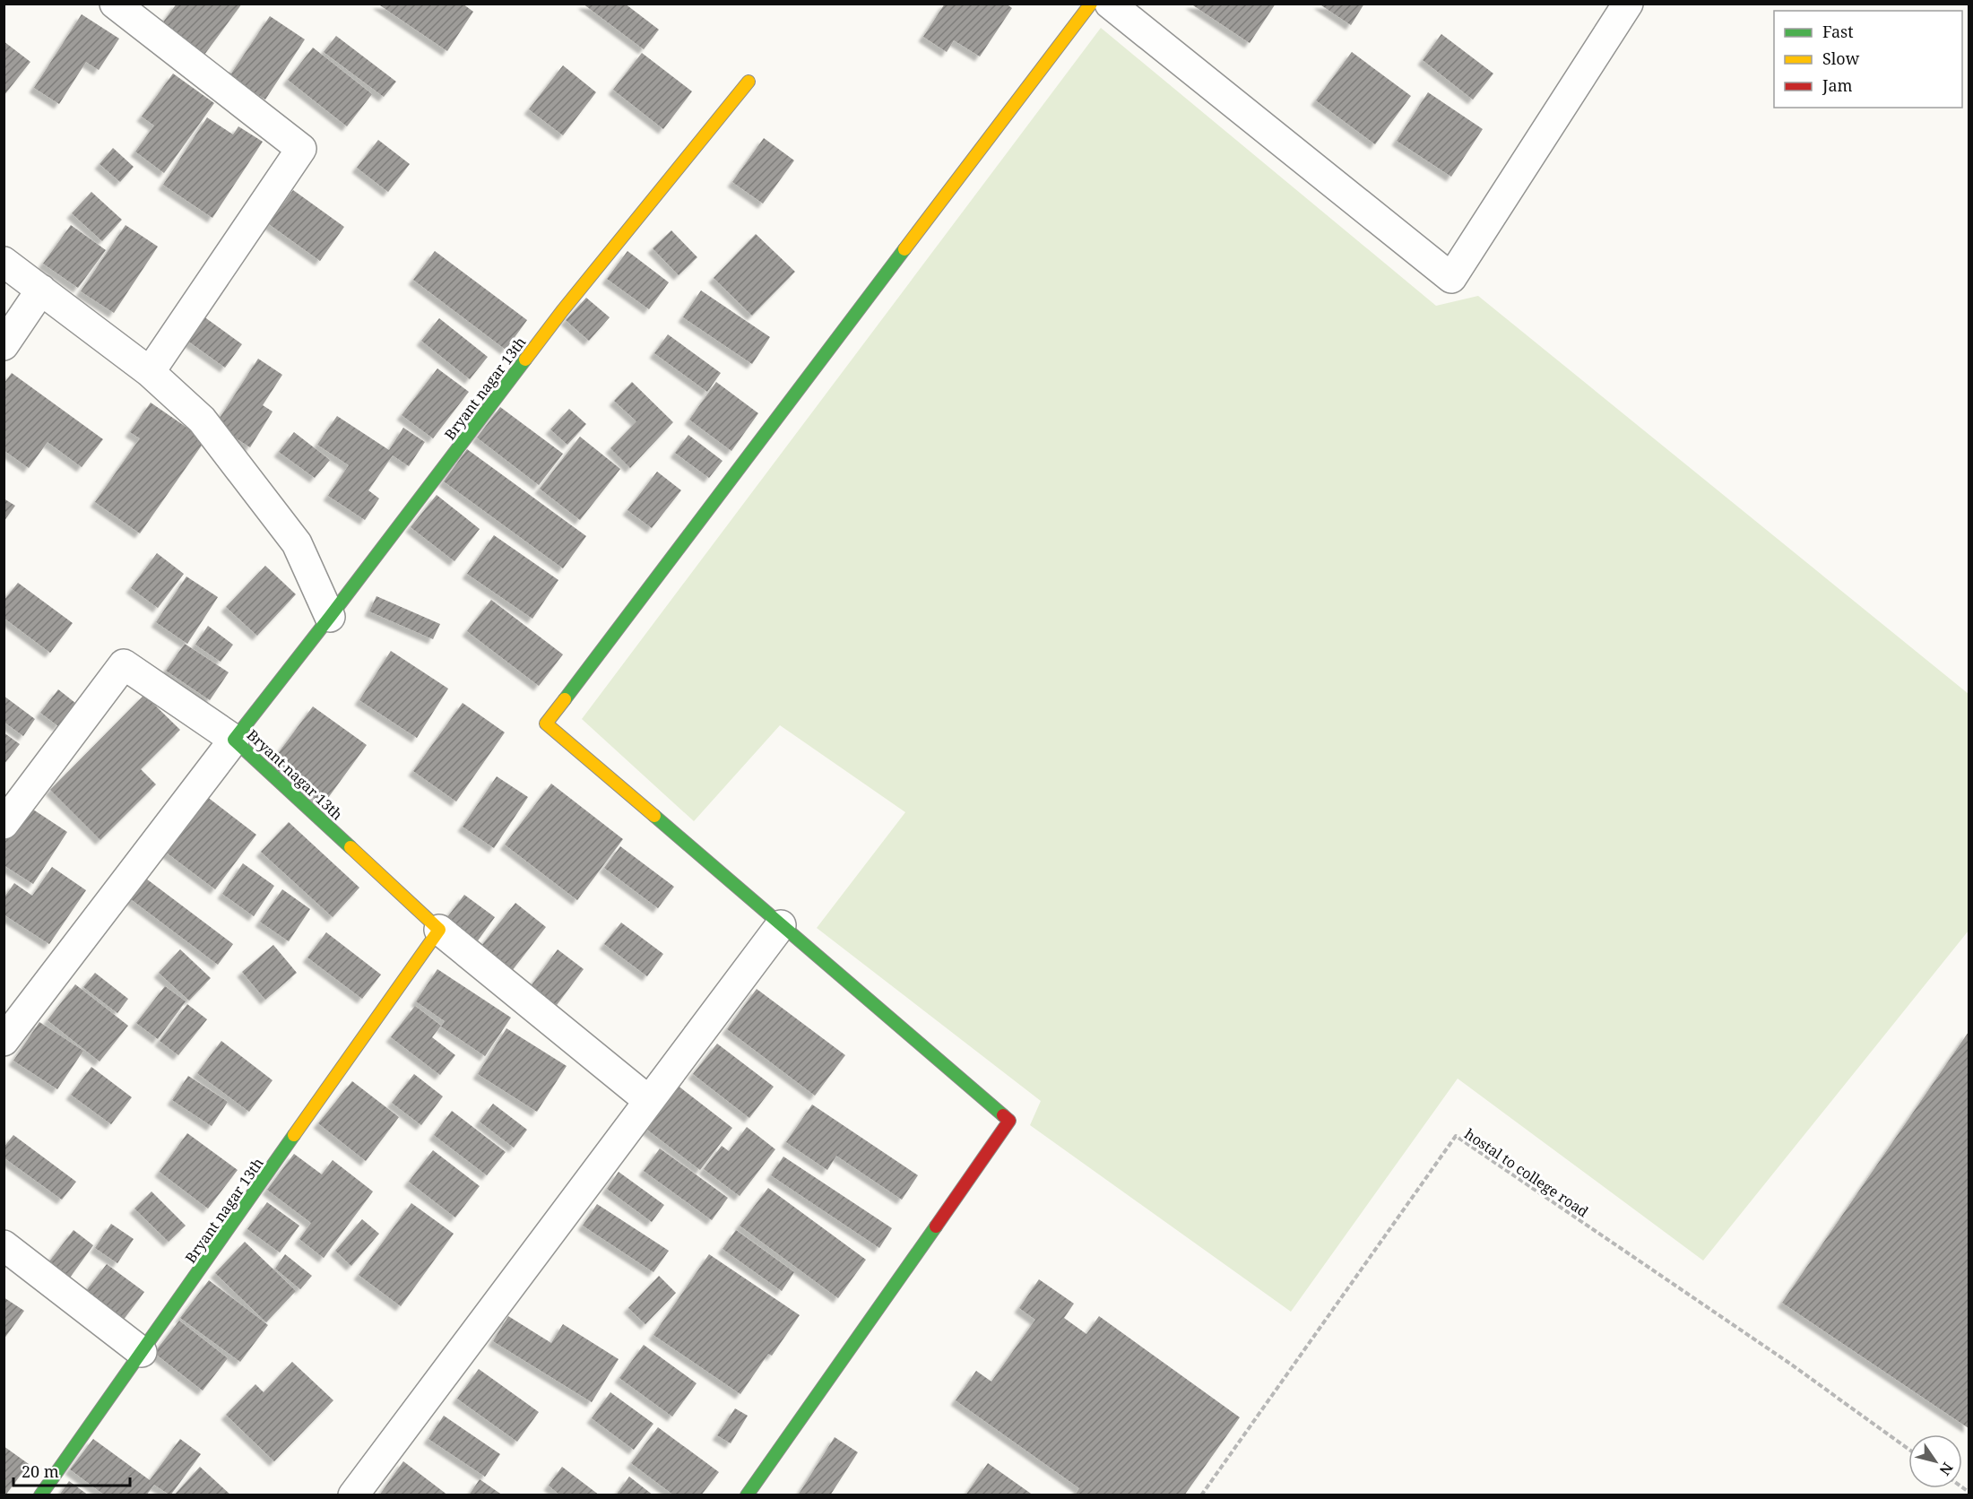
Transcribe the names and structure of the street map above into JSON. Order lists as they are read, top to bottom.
{
  "streets": {
    "street": ["Bryant nagar 13th"],
    "path": ["hostal to college road"]
  },
  "legend": ["Fast", "Slow", "Jam"],
  "scale_bar": "20 m",
  "north": "bottom right"
}
